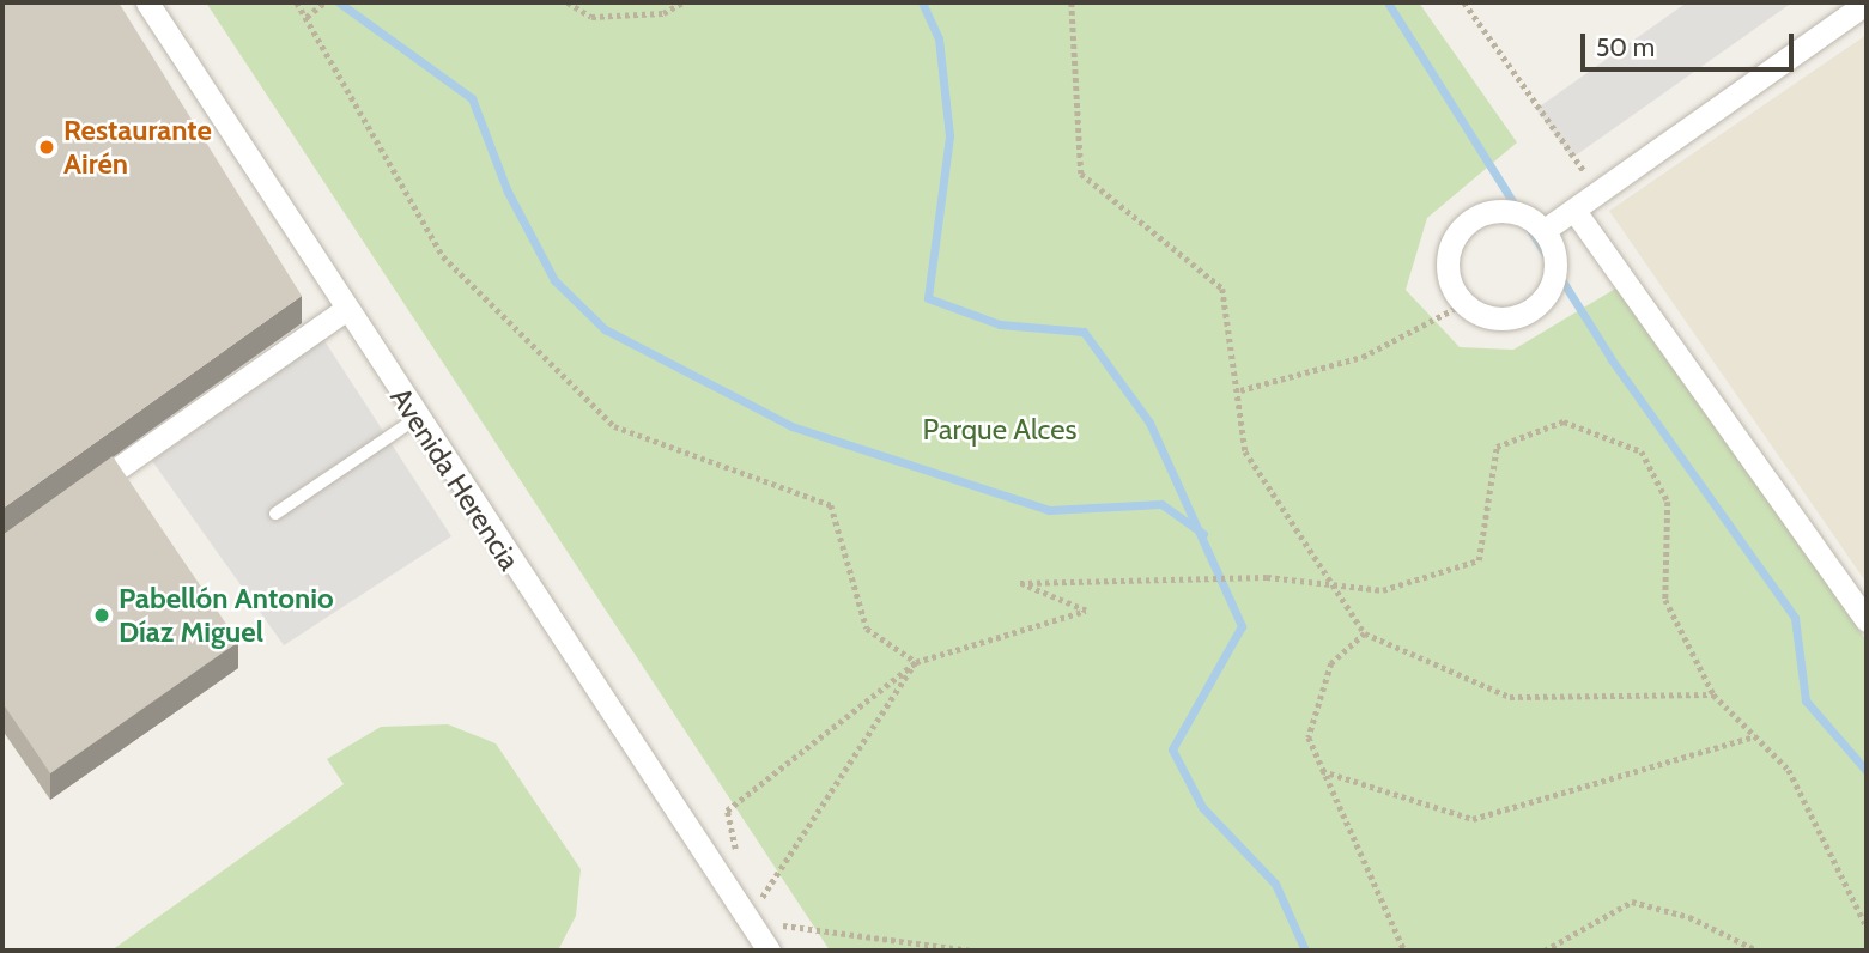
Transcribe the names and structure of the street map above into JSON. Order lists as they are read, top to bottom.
{
  "streets": {
    "street": ["Avenida Herencia"]
  },
  "parks": ["Parque Alces"],
  "places": ["Restaurante Airén", "Pabellón Antonio Díaz Miguel"],
  "scale_bar": "50 m"
}
